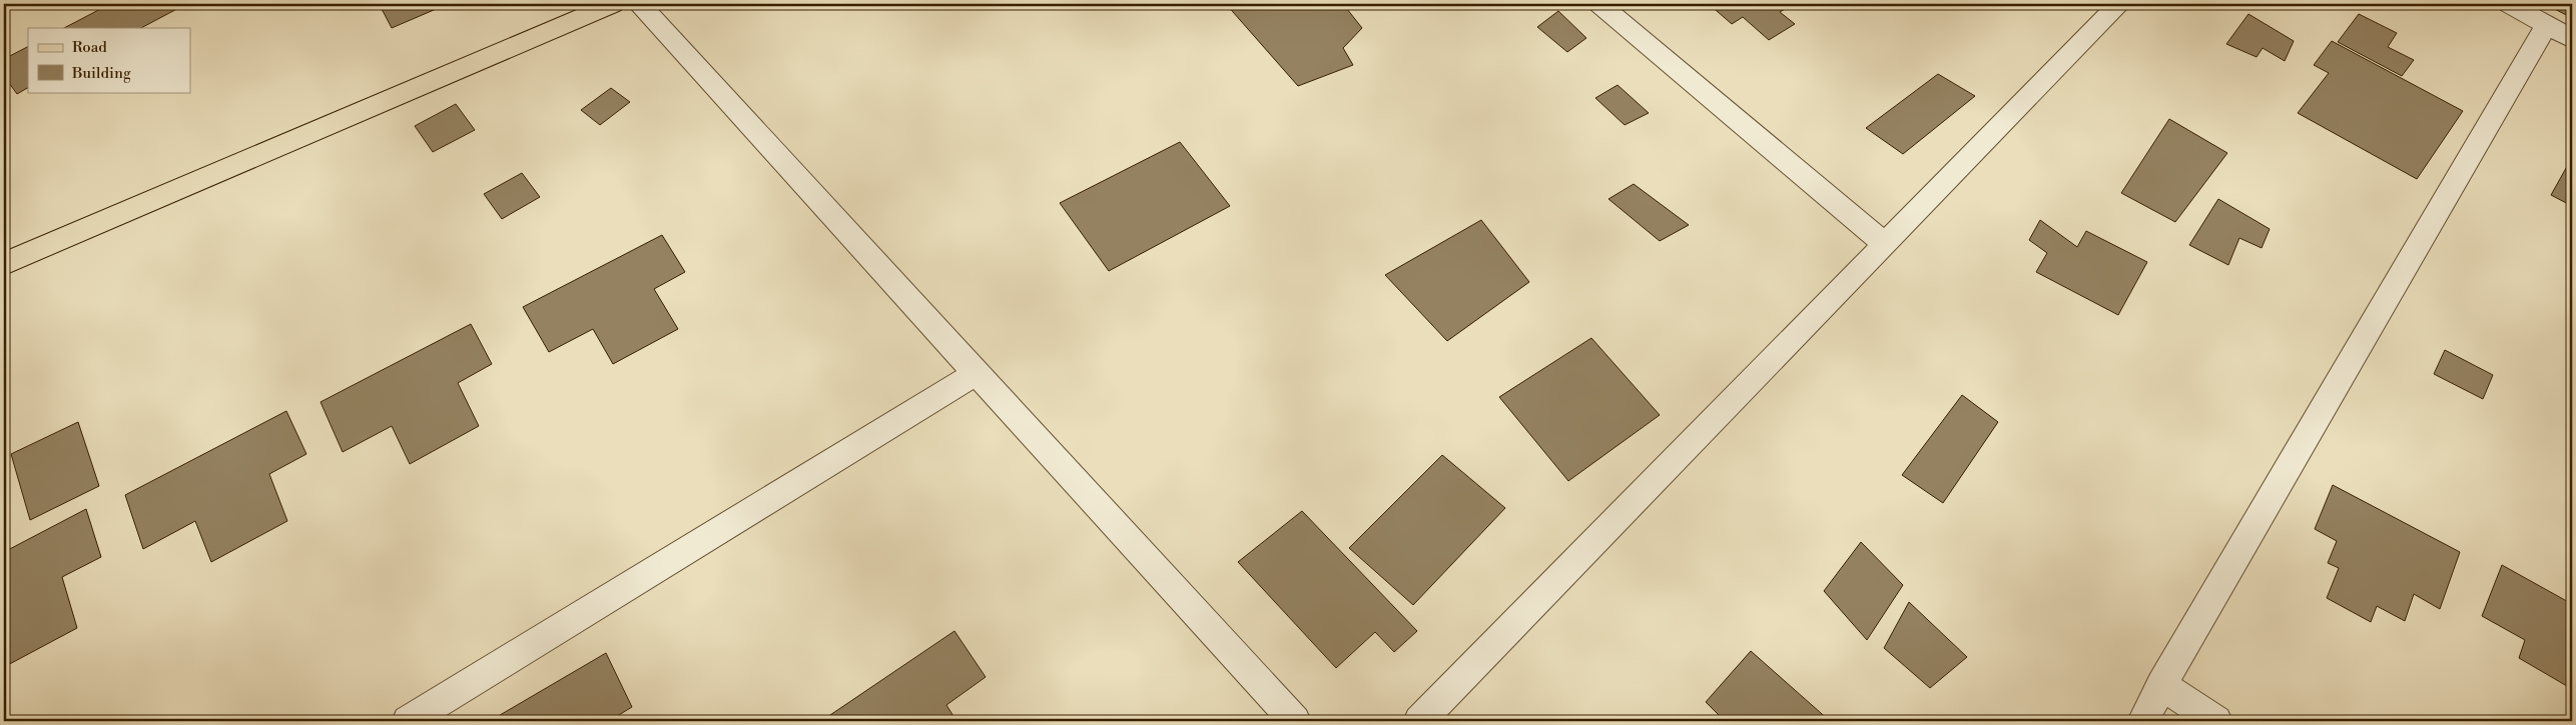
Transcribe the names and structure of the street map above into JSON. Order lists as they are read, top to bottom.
{
  "legend": ["Road", "Building"]
}
